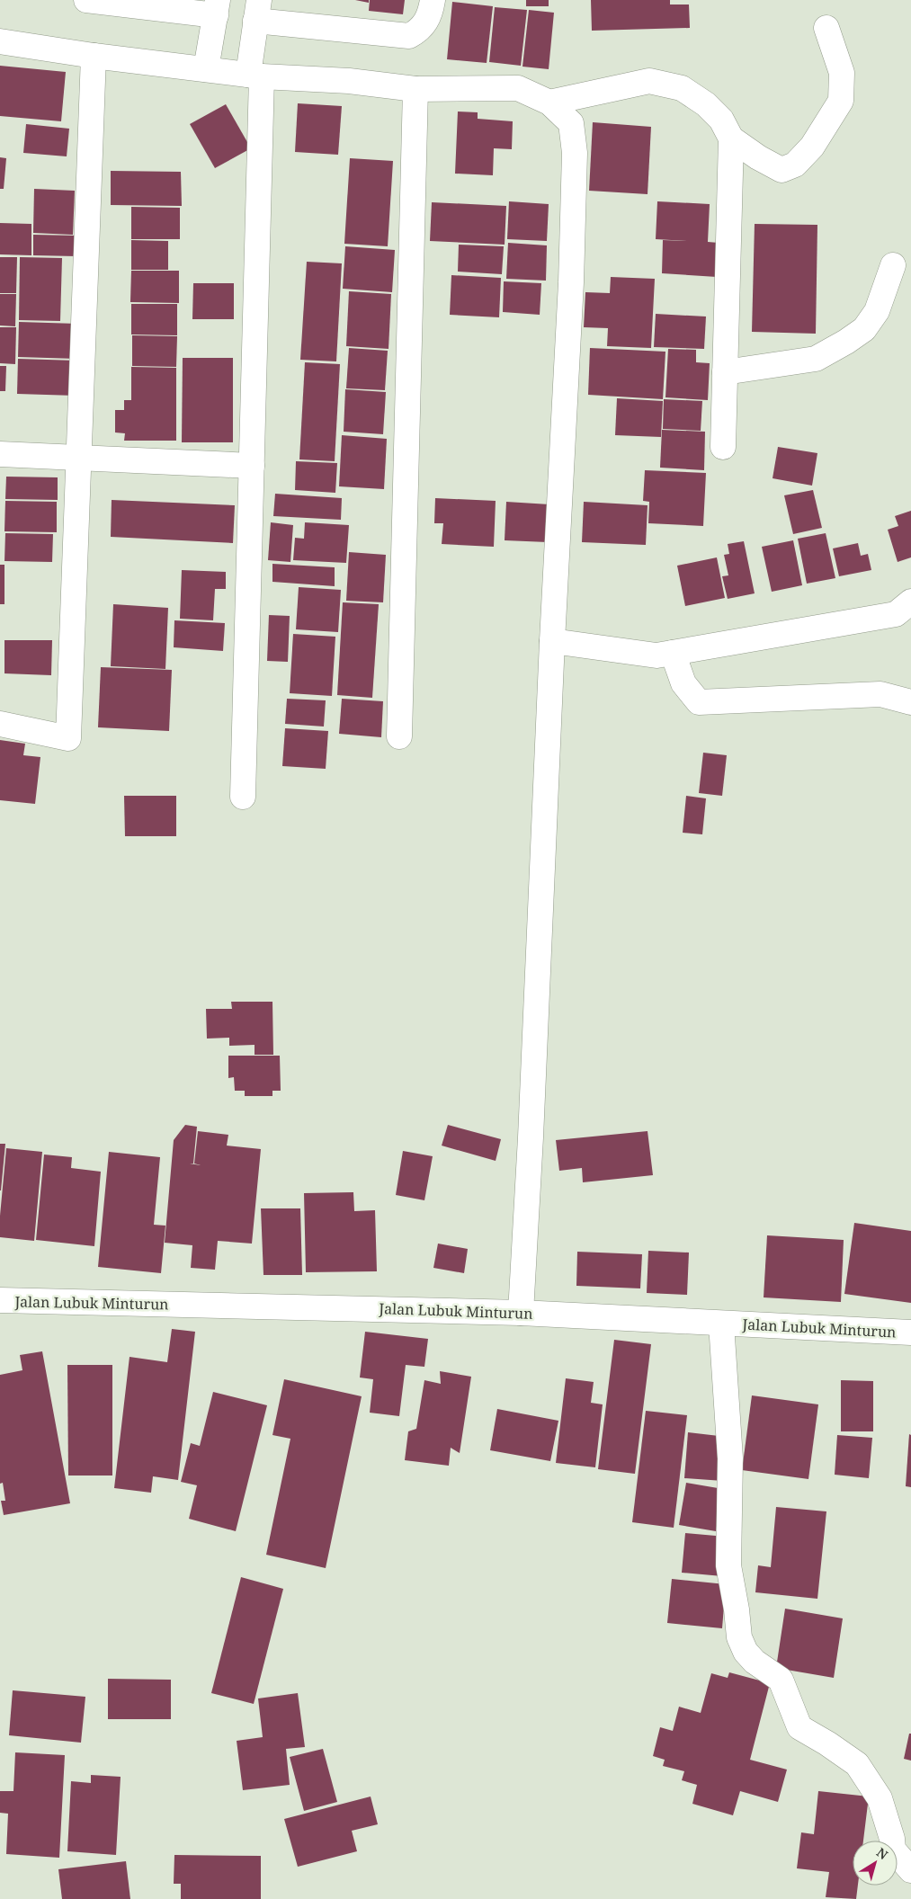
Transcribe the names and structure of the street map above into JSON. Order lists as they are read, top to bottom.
{
  "streets": {
    "street": ["Jalan Lubuk Minturun"]
  },
  "north": "top right"
}
